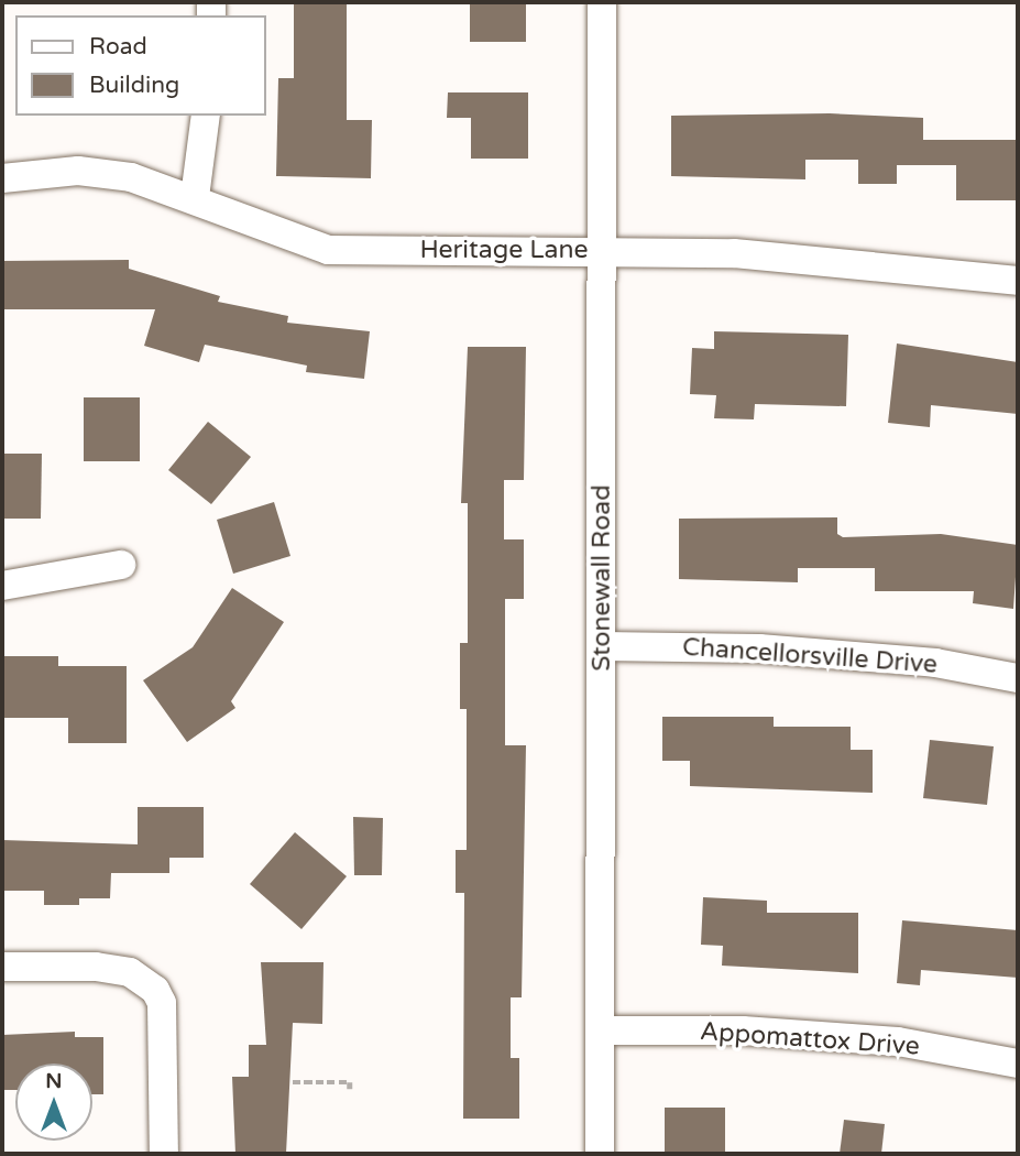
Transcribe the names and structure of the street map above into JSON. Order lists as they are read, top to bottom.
{
  "streets": {
    "street": [
      "Heritage Lane",
      "Stonewall Road",
      "Chancellorsville Drive",
      "Appomattox Drive"
    ]
  },
  "crossings": [
    ["Heritage Lane", "Stonewall Road"],
    ["Stonewall Road", "Chancellorsville Drive"],
    ["Stonewall Road", "Appomattox Drive"]
  ],
  "legend": ["Road", "Building"],
  "north": "top"
}
